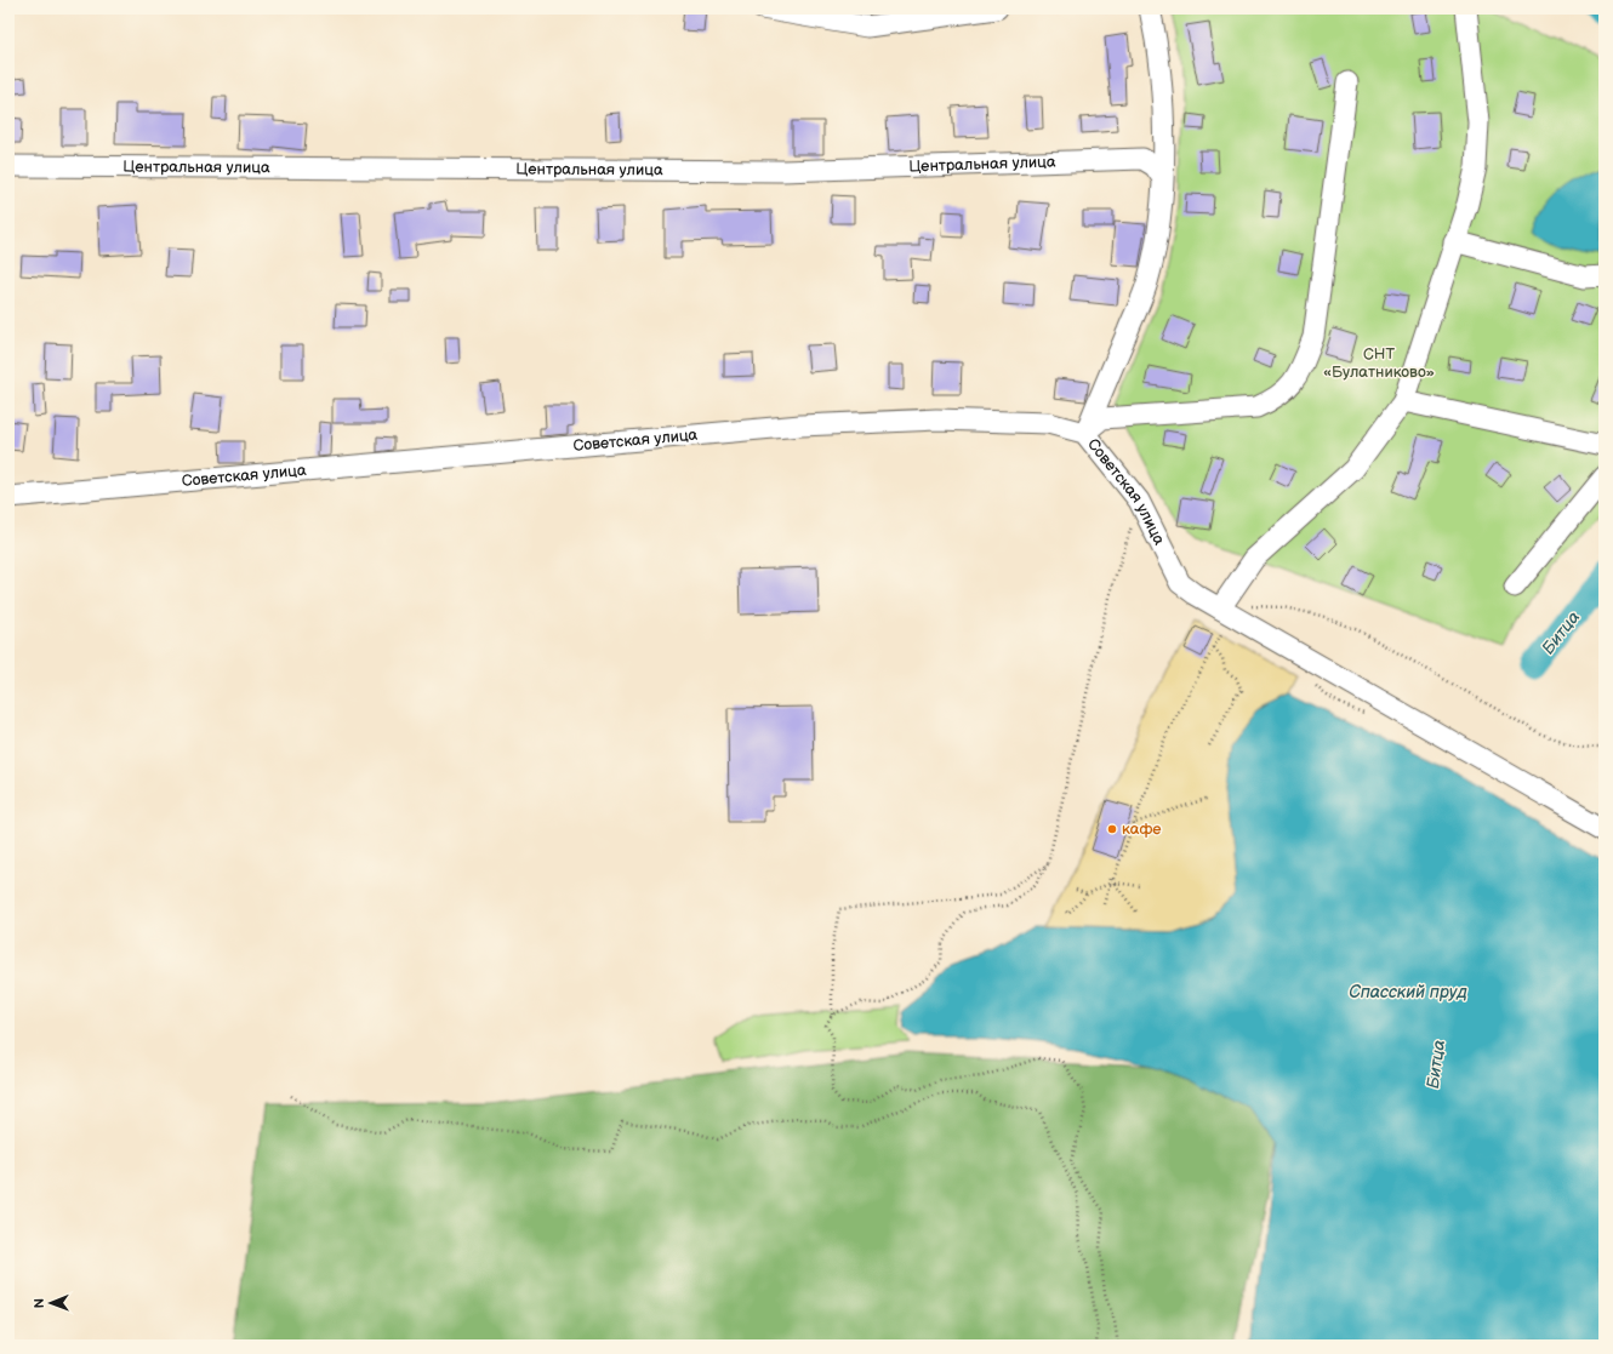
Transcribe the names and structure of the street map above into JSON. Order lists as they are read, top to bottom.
{
  "streets": {
    "street": ["Центральная улица", "Советская улица"]
  },
  "water": ["Битца", "Спасский пруд"],
  "parks": ["СНТ «Булатниково»"],
  "places": ["кафе"],
  "north": "left"
}
